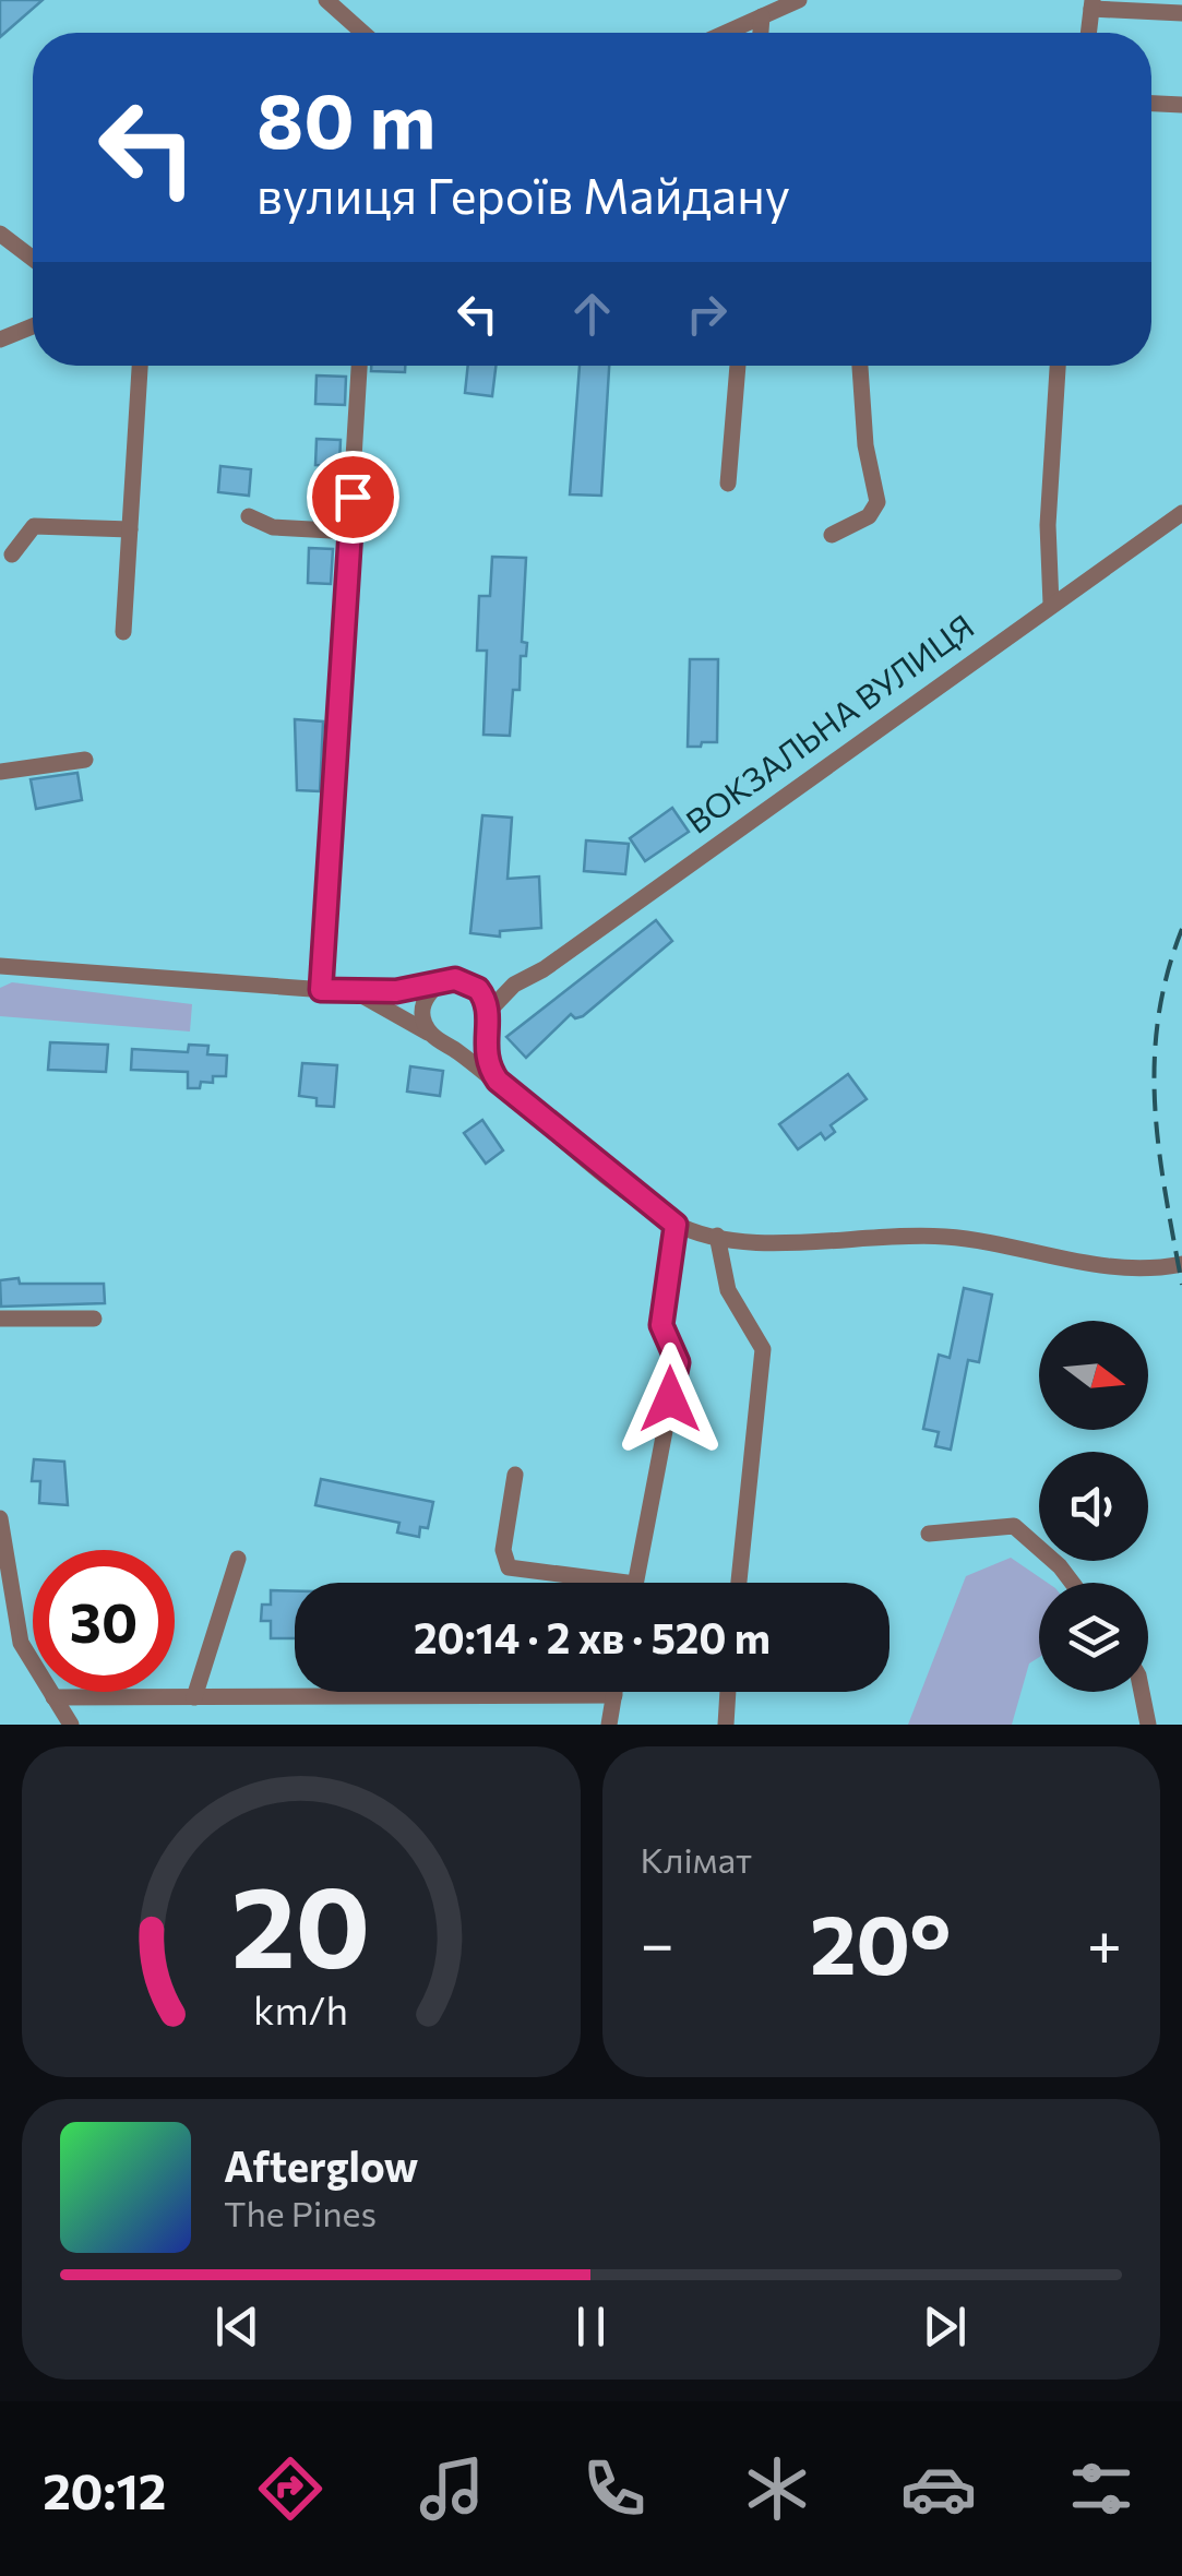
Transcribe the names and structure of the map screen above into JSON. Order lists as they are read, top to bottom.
{
  "streets": {
    "street": ["ВОКЗАЛЬНА ВУЛИЦЯ"]
  },
  "north": "right",
  "page": {
    "turn": ["80 m", "вулиця Героїв Майдану"],
    "limit": "30",
    "trip": "20:14 · 2 хв · 520 m",
    "tile": "Клімат",
    "heat": ["−", "20°", "+"],
    "song": ["Afterglow", "The Pines"],
    "tabs": "20:12",
    "gauge": ["20", "km/h"]
  }
}
